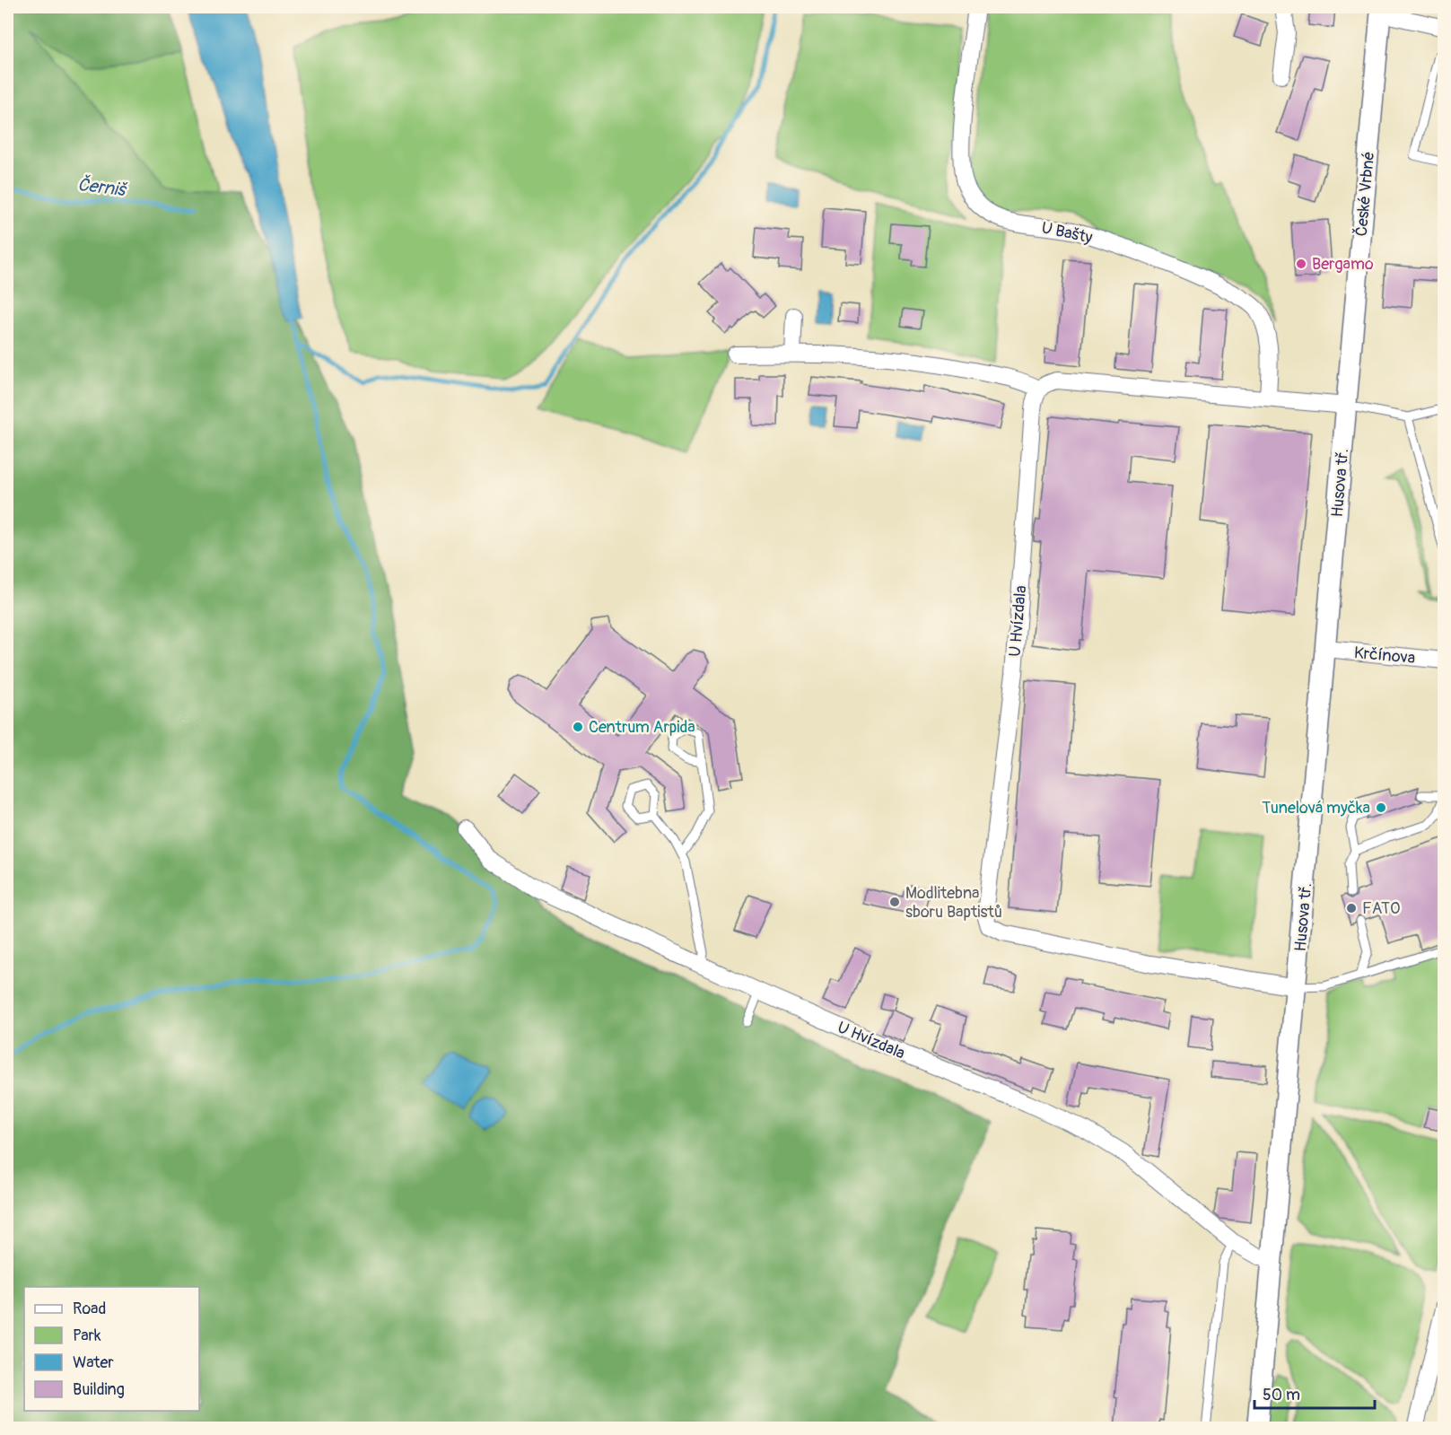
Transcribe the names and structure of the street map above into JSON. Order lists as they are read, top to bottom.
{
  "streets": {
    "street": [
      "České Vrbné",
      "U Bašty",
      "Husova tř.",
      "U Hvízdala",
      "Krčínova"
    ]
  },
  "crossings": [
    ["České Vrbné", "Husova tř."],
    ["Husova tř.", "U Hvízdala"],
    ["Husova tř.", "Krčínova"]
  ],
  "water": ["Černiš"],
  "places": [
    "Bergamo",
    "Centrum Arpida",
    "Tunelová myčka",
    "Modlitebna sboru Baptistů",
    "FATO"
  ],
  "legend": [
    "Road",
    "Park",
    "Water",
    "Building"
  ],
  "scale_bar": "50 m"
}
